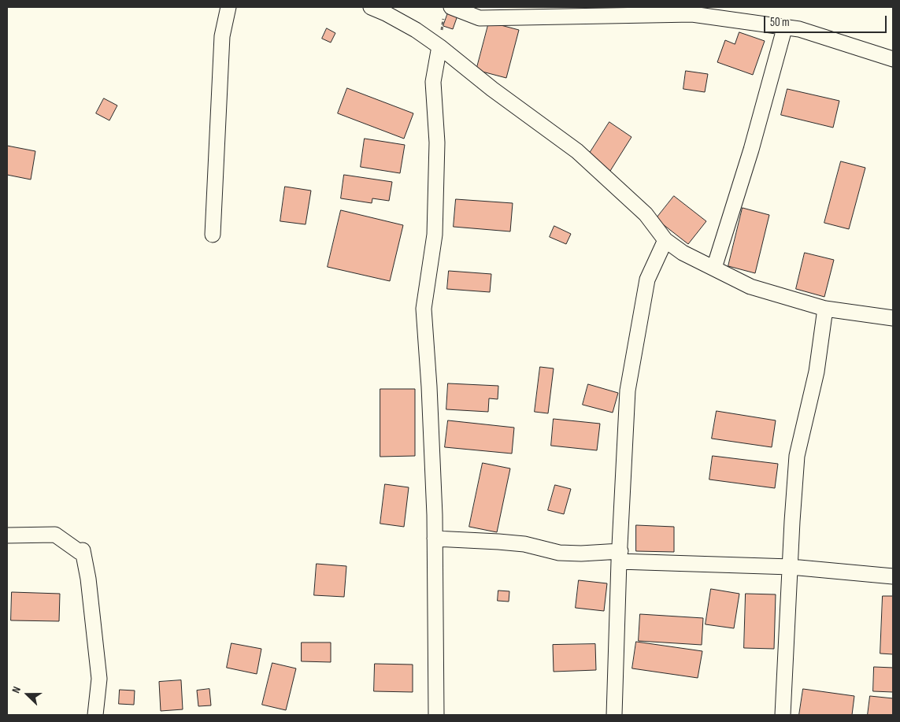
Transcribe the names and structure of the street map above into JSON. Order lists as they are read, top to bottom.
{
  "scale_bar": "50 m",
  "north": "left"
}
